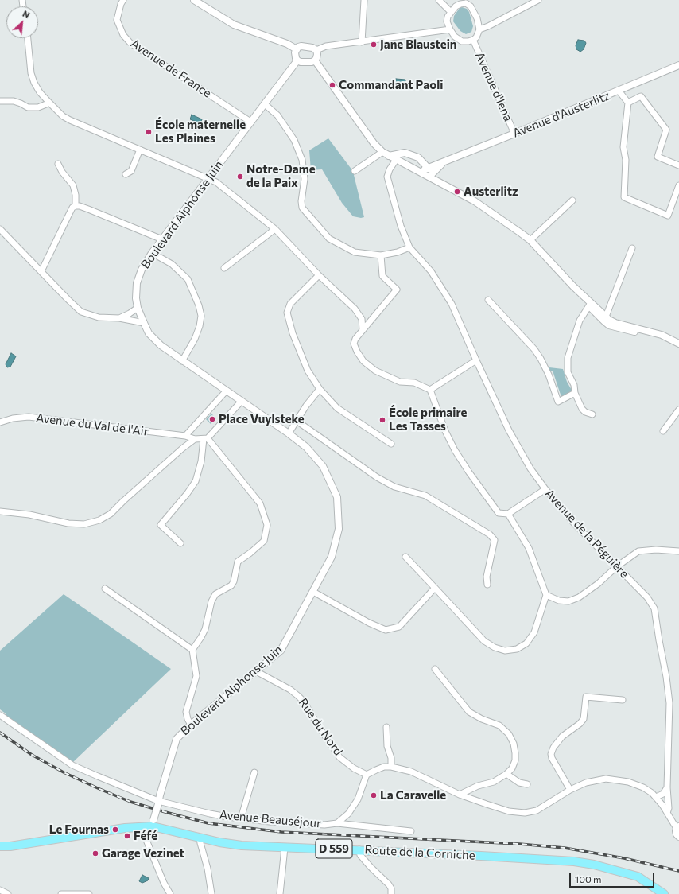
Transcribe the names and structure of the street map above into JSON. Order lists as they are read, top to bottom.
{
  "streets": {
    "main road": ["D 559", "Route de la Corniche"],
    "street": [
      "Avenue de France",
      "Avenue d'Iena",
      "Avenue d'Austerlitz",
      "Boulevard Alphonse Juin",
      "Avenue du Val de l'Air",
      "Avenue de la Péguière",
      "Rue du Nord",
      "Avenue Beauséjour"
    ]
  },
  "crossings": [
    ["Avenue de France", "Boulevard Alphonse Juin"],
    ["Avenue d'Iena", "Avenue d'Austerlitz"],
    ["Boulevard Alphonse Juin", "Rue du Nord"],
    ["Boulevard Alphonse Juin", "Avenue Beauséjour"],
    ["Boulevard Alphonse Juin", "Route de la Corniche"],
    ["Rue du Nord", "Avenue Beauséjour"]
  ],
  "places": [
    "Jane Blaustein",
    "Commandant Paoli",
    "École maternelle Les Plaines",
    "Notre-Dame de la Paix",
    "Austerlitz",
    "Place Vuylsteke",
    "École primaire Les Tasses",
    "La Caravelle",
    "Le Fournas",
    "Féfé",
    "Garage Vezinet"
  ],
  "scale_bar": "100 m",
  "north": "top right"
}
